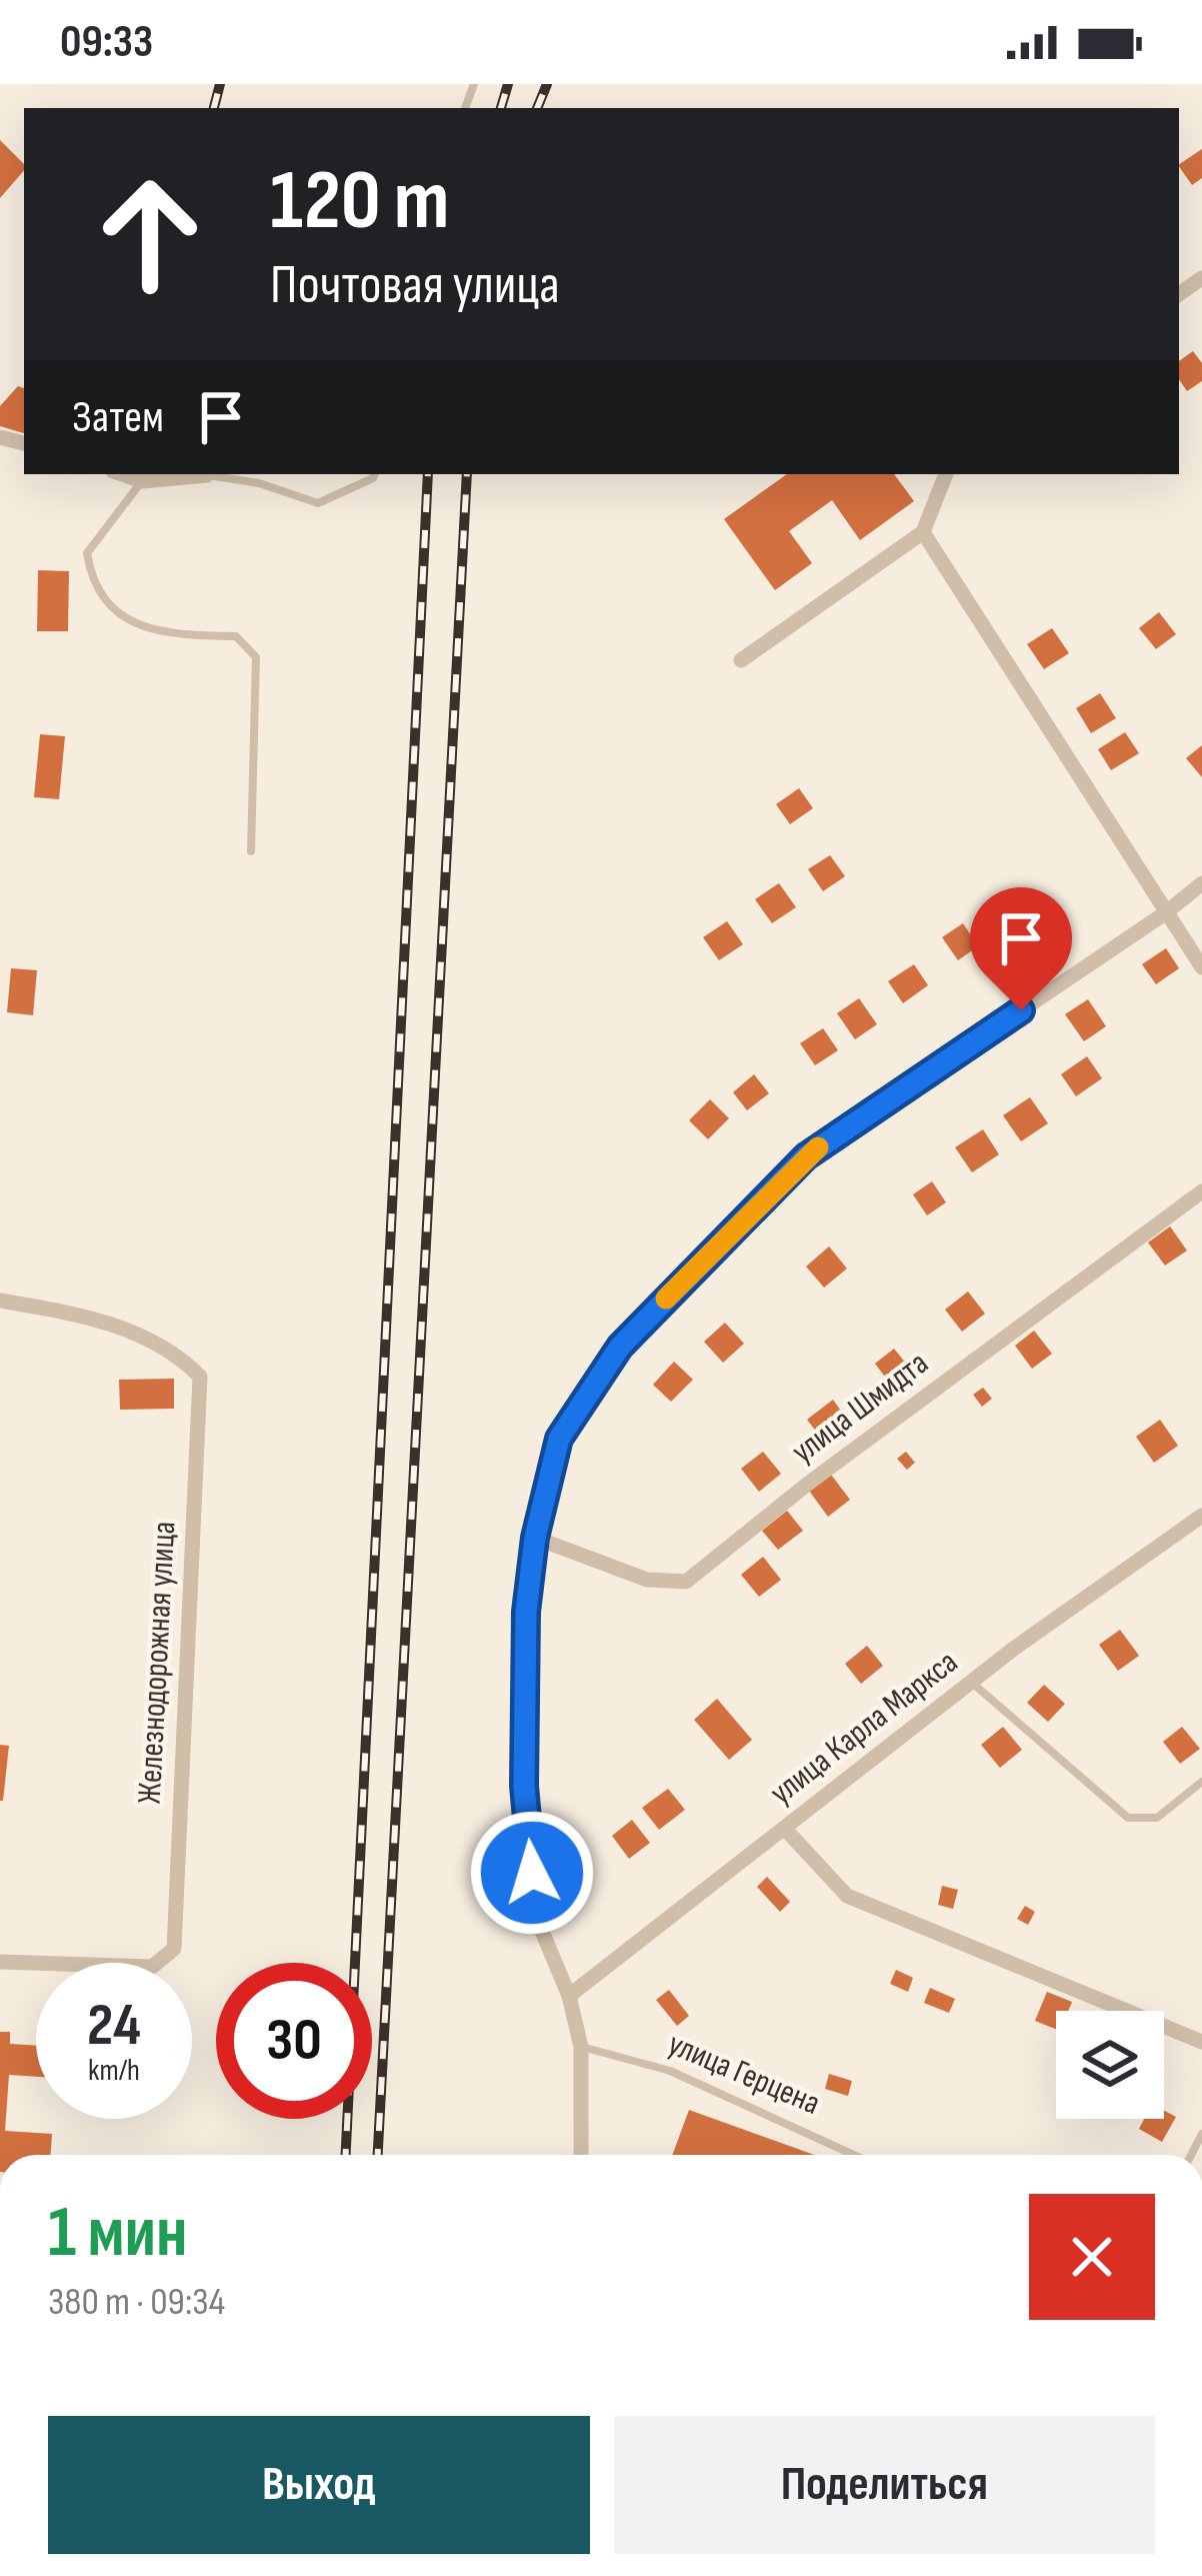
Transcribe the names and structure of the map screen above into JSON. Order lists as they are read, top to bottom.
{
  "streets": {
    "street": ["улица Шмидта", "Железнодорожная улица", "улица Карла Маркса"],
    "lane": ["улица Герцена"]
  },
  "page": {
    "status": "09:33",
    "turn": ["120 m", "Почтовая улица"],
    "then": "Затем",
    "speed": "24 km/h",
    "limit": "30",
    "heading": ["1 мин", "380 m · 09:34"],
    "buttons": ["Выход", "Поделиться"]
  }
}
